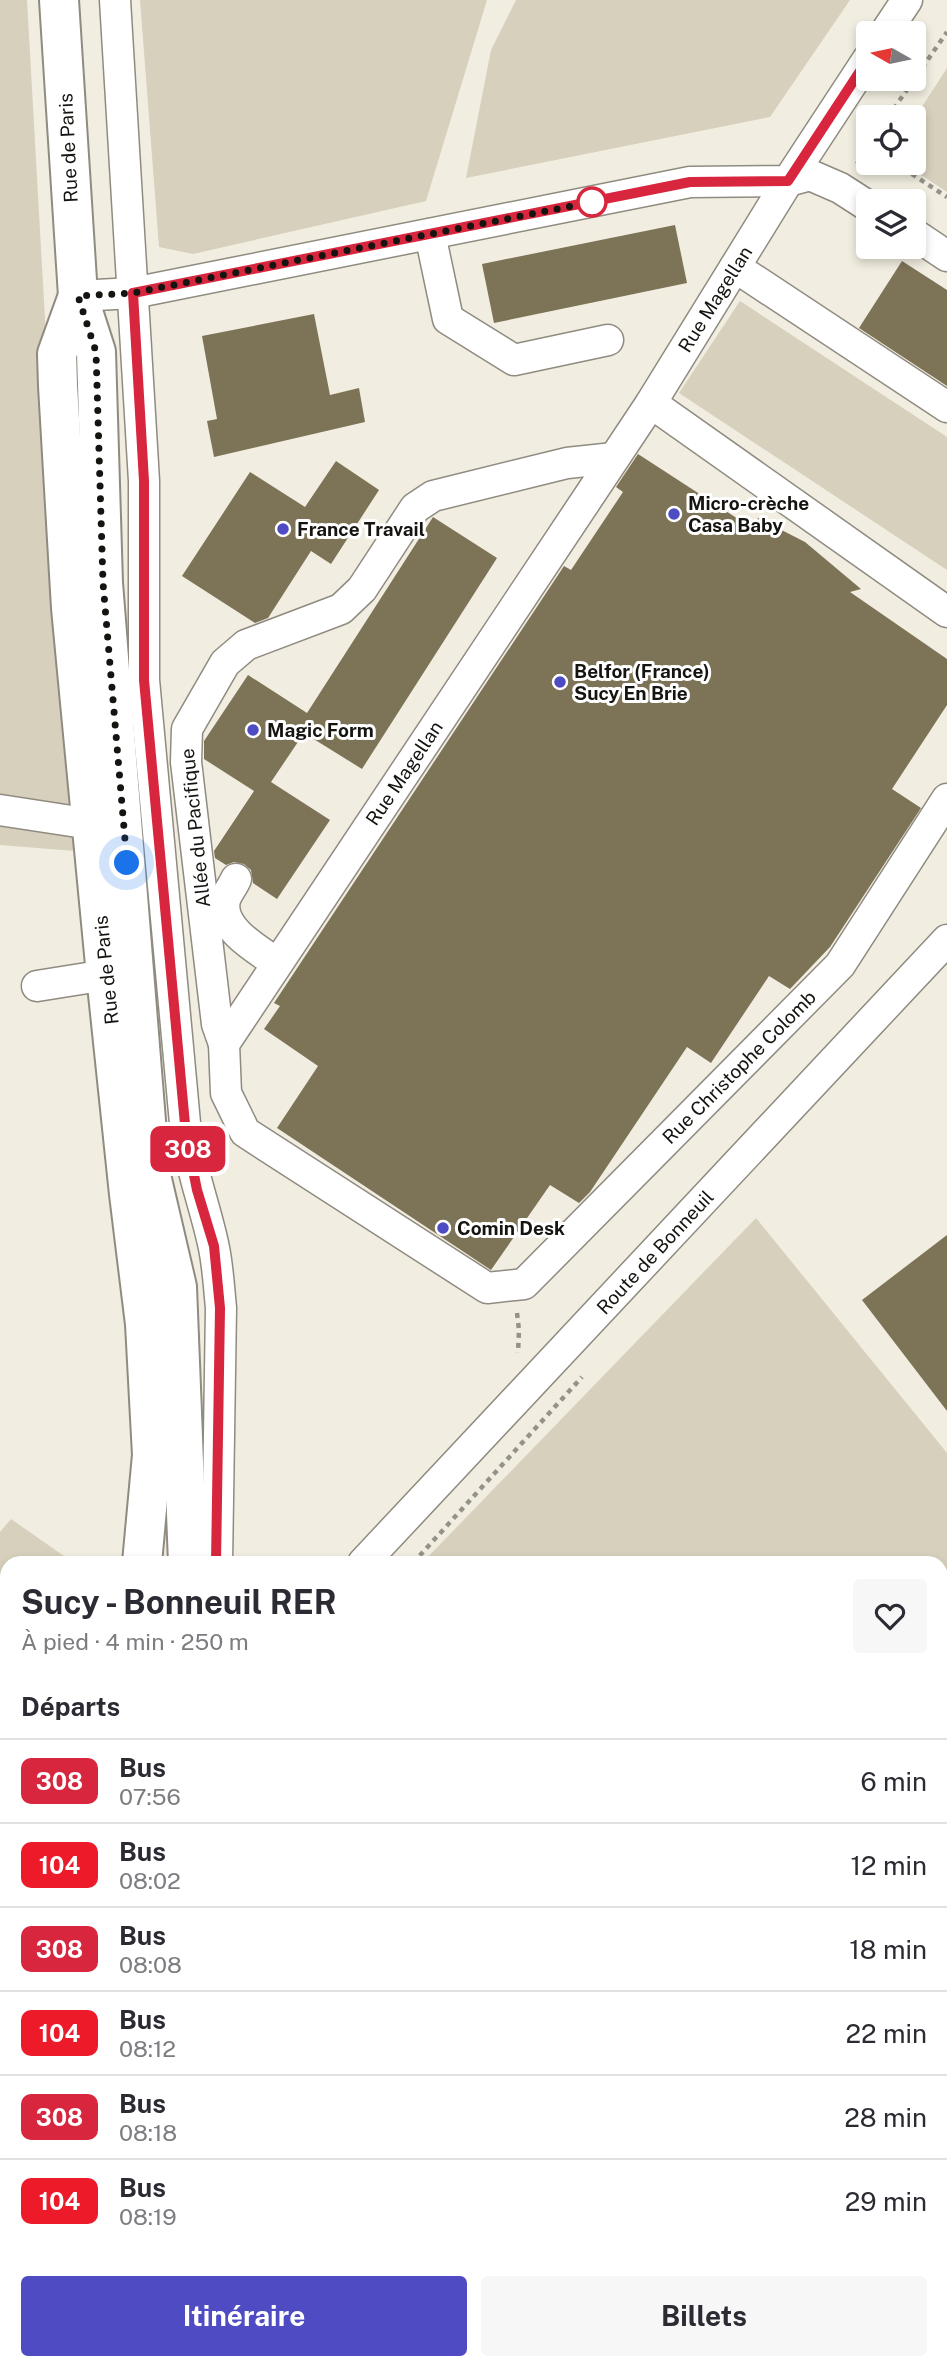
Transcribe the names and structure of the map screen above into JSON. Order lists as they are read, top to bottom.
{
  "streets": {
    "main road": ["Rue de Paris"],
    "street": [
      "Rue Magellan",
      "Allée du Pacifique",
      "Rue Christophe Colomb",
      "Route de Bonneuil"
    ]
  },
  "crossings": [
    ["Rue Magellan", "Allée du Pacifique"]
  ],
  "places": [
    "Micro-crèche Casa Baby",
    "France Travail",
    "Belfor (France) Sucy En Brie",
    "Magic Form",
    "Comin Desk"
  ],
  "lines": ["bus line 308"],
  "north": "left",
  "page": {
    "on_map": "308",
    "heading": [
      ["Sucy - Bonneuil RER", "À pied · 4 min · 250 m"],
      "Départs"
    ],
    "list": [
      {
        "mark": "308",
        "name": "Bus",
        "note": "07:56",
        "value": "6 min"
      },
      {
        "mark": "104",
        "name": "Bus",
        "note": "08:02",
        "value": "12 min"
      },
      {
        "mark": "308",
        "name": "Bus",
        "note": "08:08",
        "value": "18 min"
      },
      {
        "mark": "104",
        "name": "Bus",
        "note": "08:12",
        "value": "22 min"
      },
      {
        "mark": "308",
        "name": "Bus",
        "note": "08:18",
        "value": "28 min"
      },
      {
        "mark": "104",
        "name": "Bus",
        "note": "08:19",
        "value": "29 min"
      }
    ],
    "buttons": ["Itinéraire", "Billets"]
  }
}
